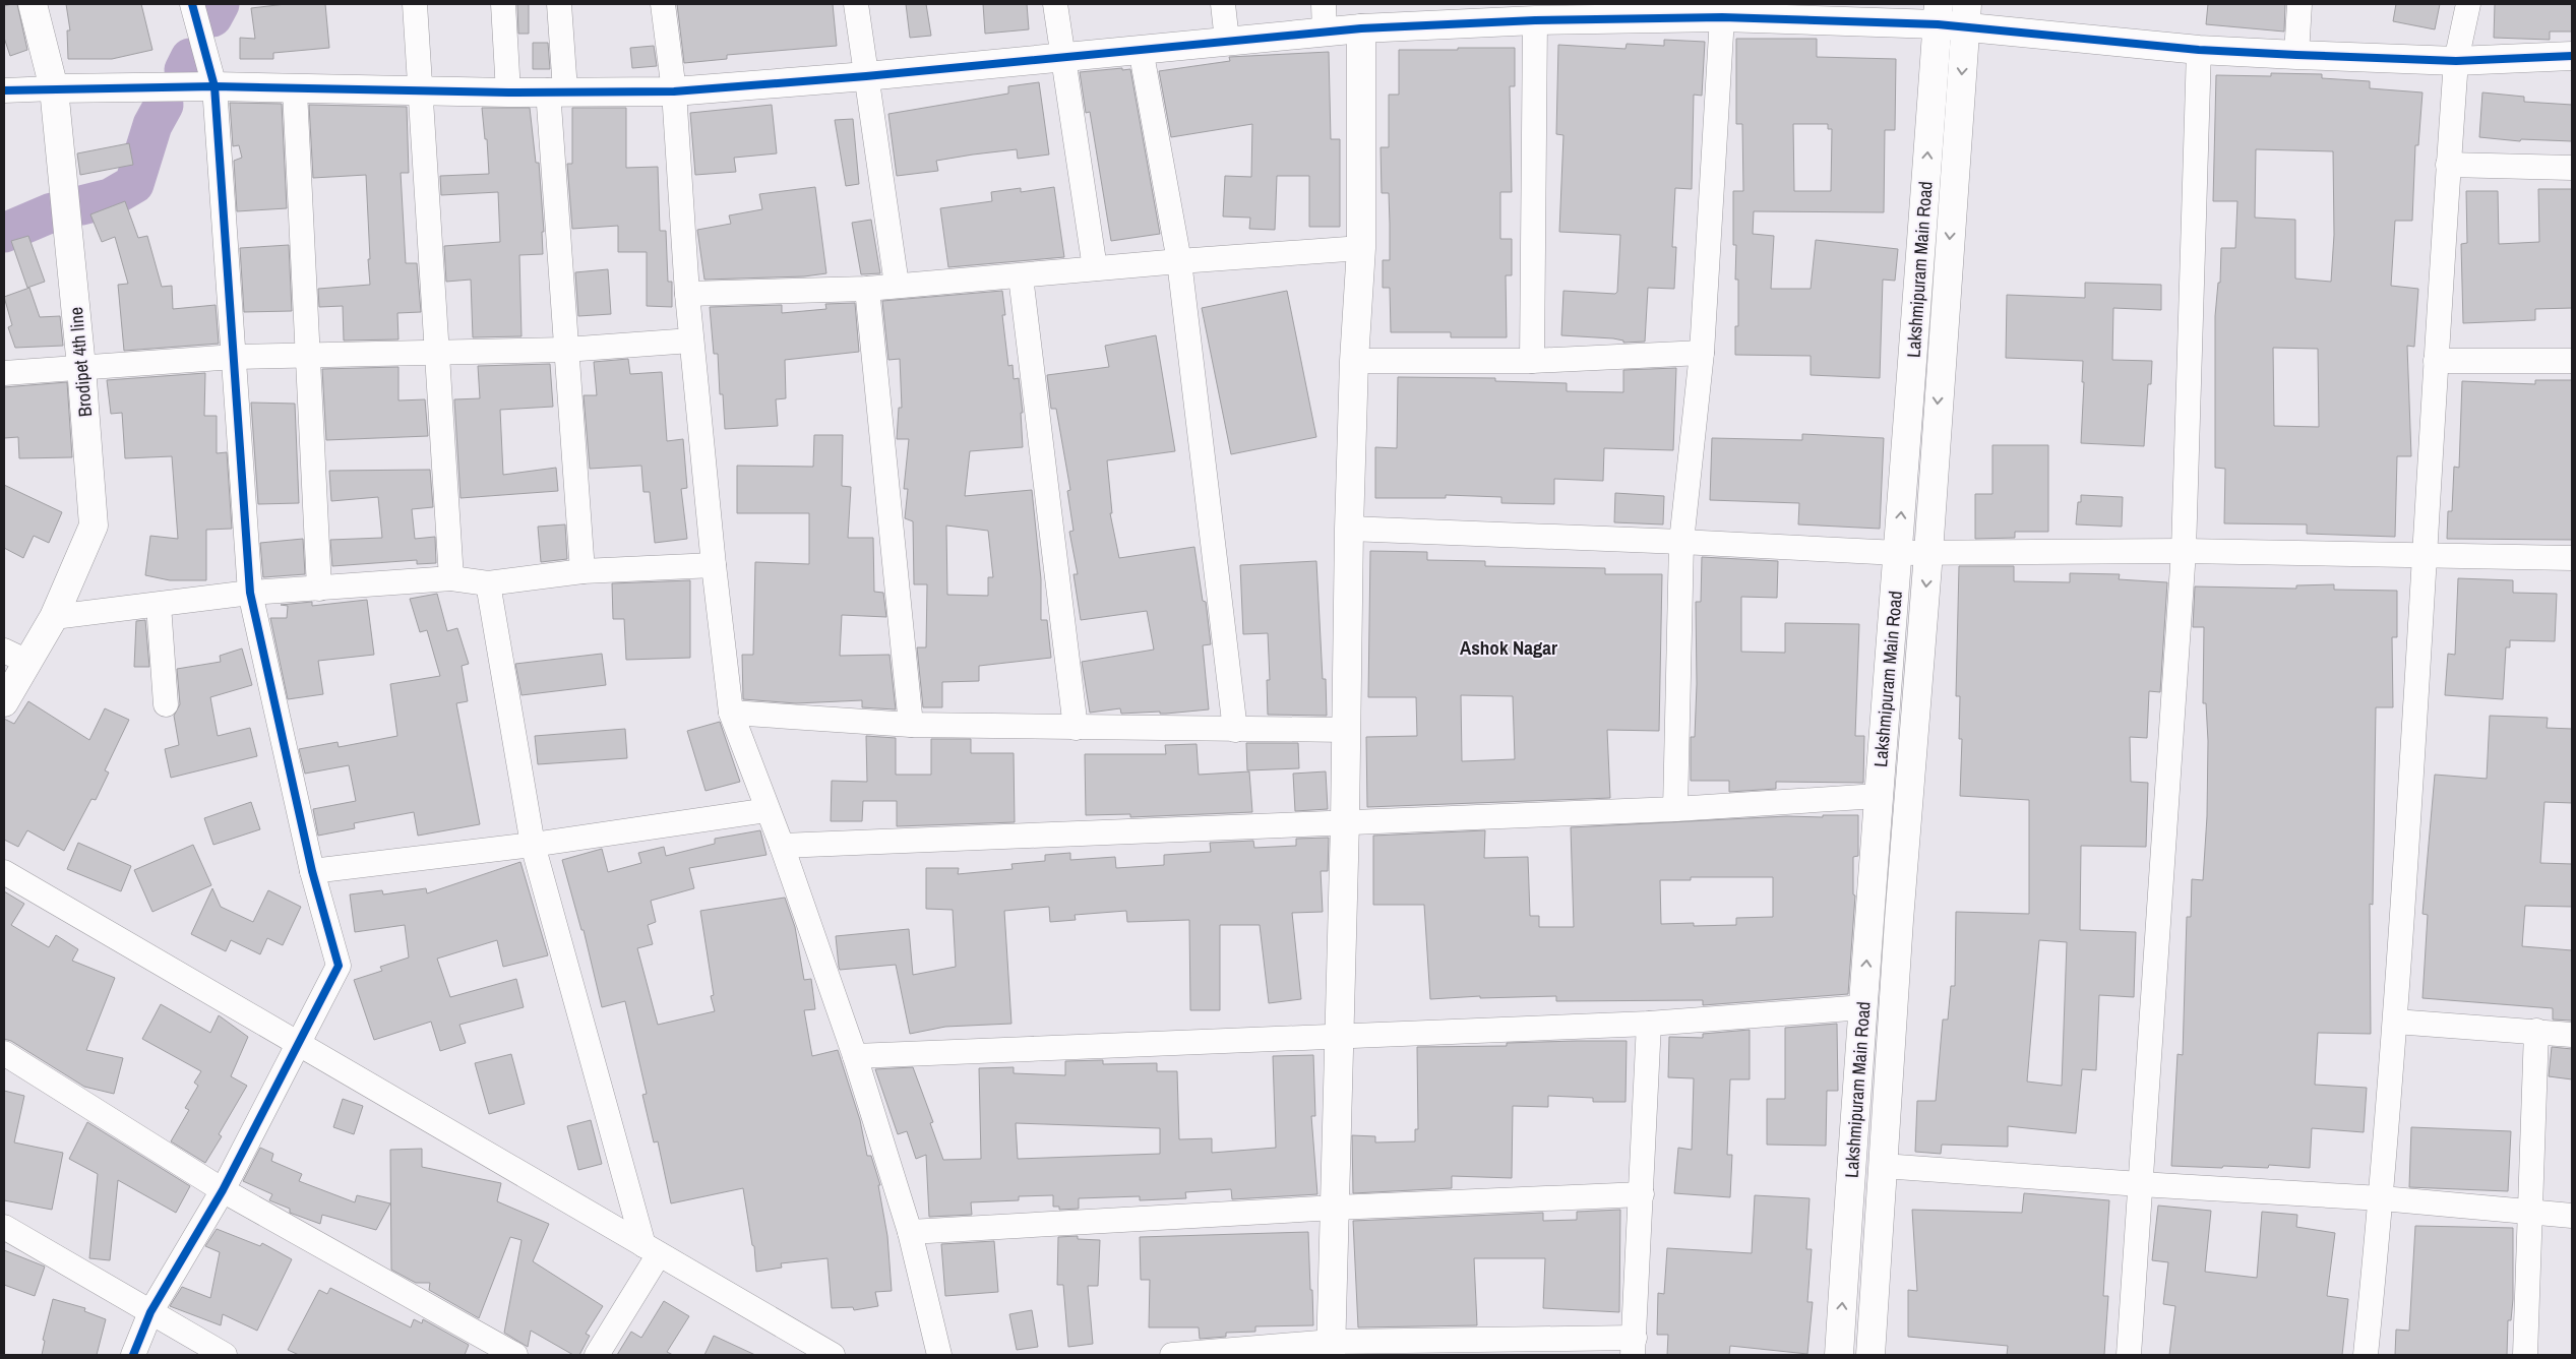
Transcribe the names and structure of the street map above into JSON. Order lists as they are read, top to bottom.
{
  "streets": {
    "street": ["Lakshmipuram Main Road", "Brodipet 4th line"]
  },
  "districts": ["Ashok Nagar"]
}
